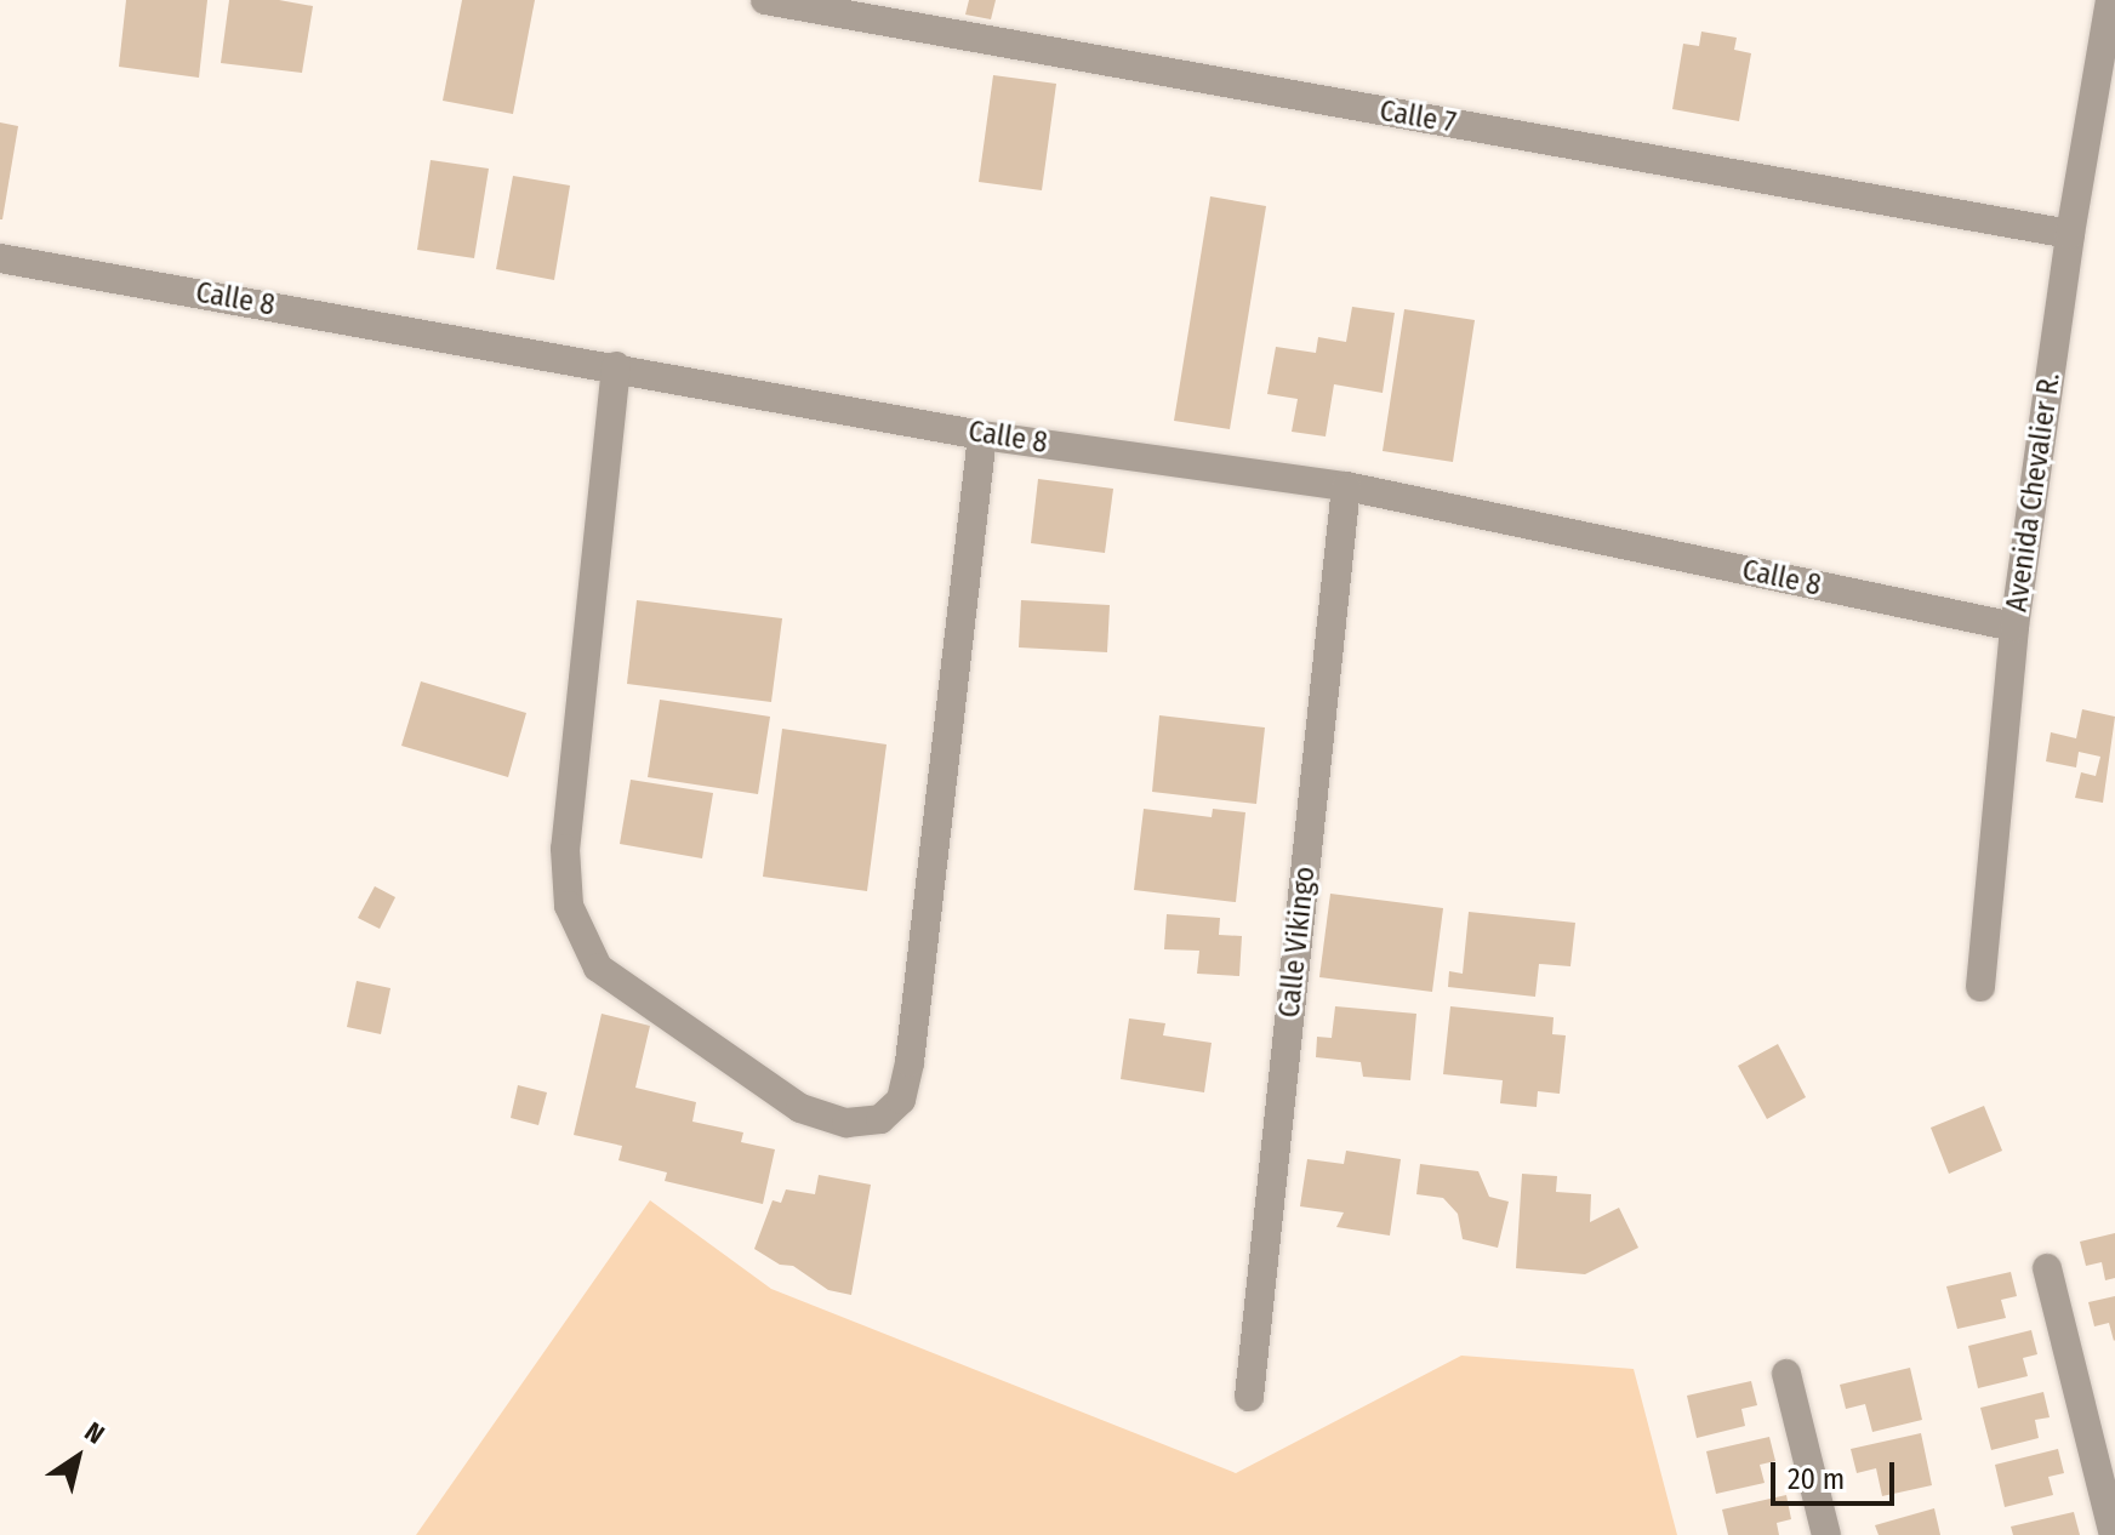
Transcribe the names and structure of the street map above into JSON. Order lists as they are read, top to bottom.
{
  "streets": {
    "street": [
      "Calle 7",
      "Calle 8",
      "Avenida Chevalier R.",
      "Calle Vikingo"
    ]
  },
  "crossings": [
    ["Calle 7", "Avenida Chevalier R."],
    ["Calle 8", "Avenida Chevalier R."],
    ["Calle 8", "Calle Vikingo"]
  ],
  "scale_bar": "20 m",
  "north": "top right"
}
